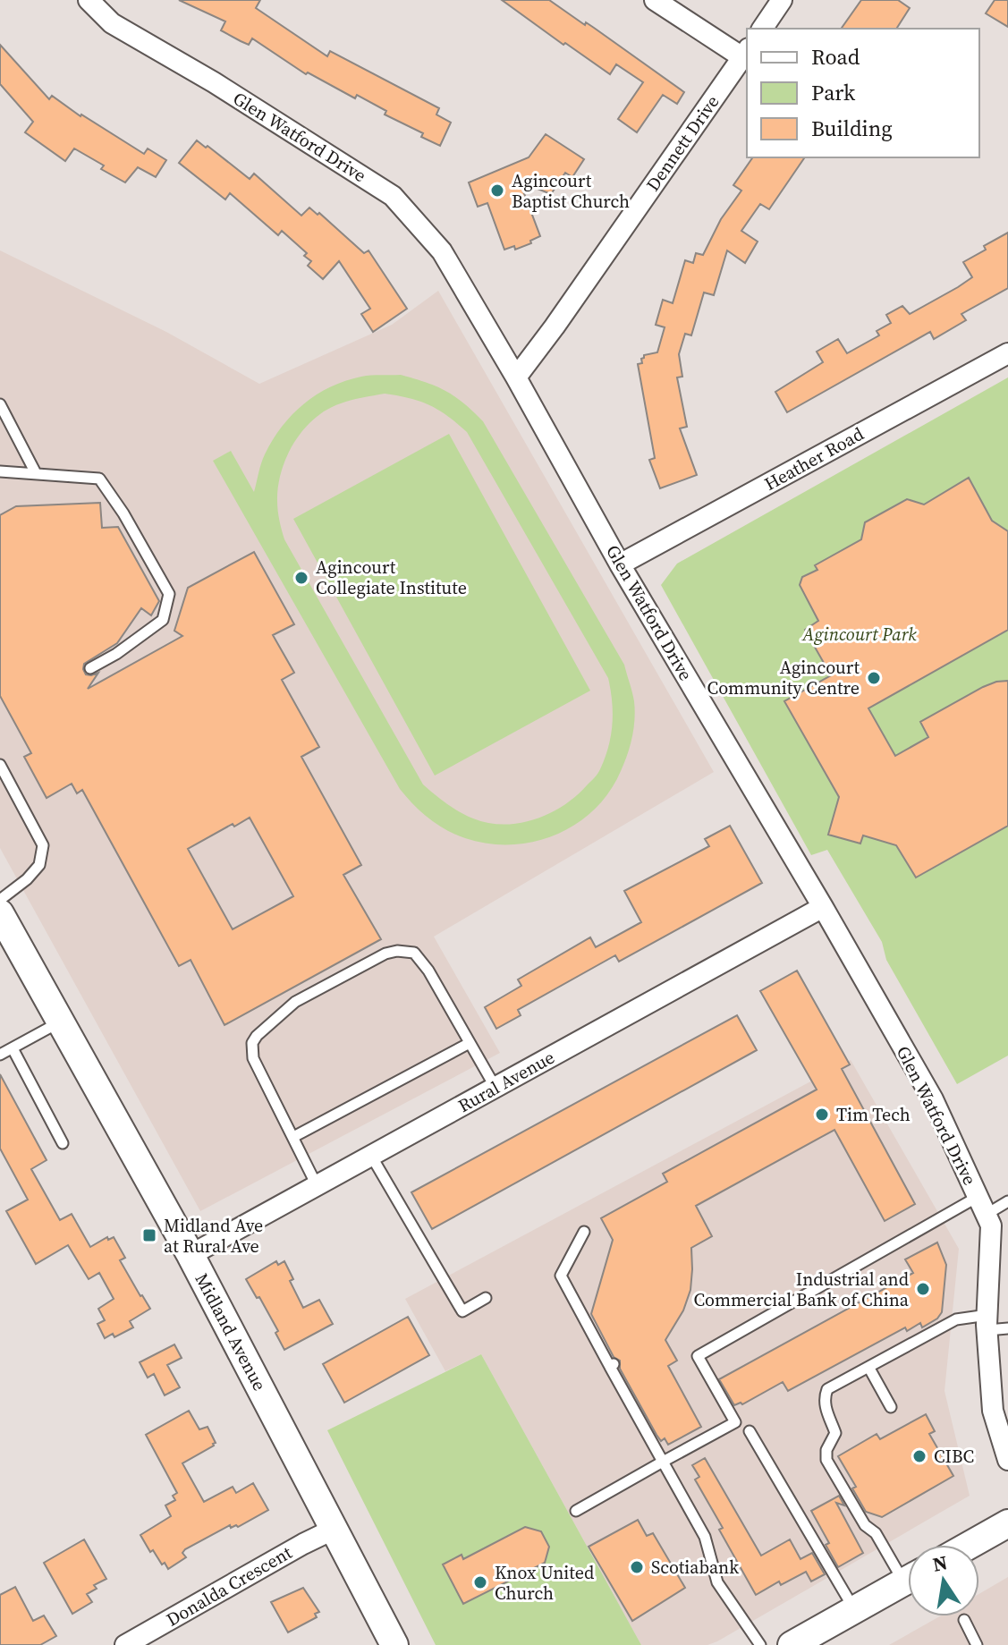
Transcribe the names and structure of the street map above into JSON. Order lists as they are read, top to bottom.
{
  "streets": {
    "main road": ["Midland Avenue"],
    "street": [
      "Glen Watford Drive",
      "Dennett Drive",
      "Heather Road",
      "Rural Avenue",
      "Donalda Crescent"
    ]
  },
  "crossings": [
    ["Glen Watford Drive", "Dennett Drive"],
    ["Glen Watford Drive", "Heather Road"],
    ["Glen Watford Drive", "Rural Avenue"],
    ["Rural Avenue", "Midland Avenue"],
    ["Midland Avenue", "Donalda Crescent"]
  ],
  "parks": ["Agincourt Park"],
  "places": {
    "other": [
      "Agincourt Baptist Church",
      "Agincourt Collegiate Institute",
      "Agincourt Community Centre",
      "Tim Tech",
      "Industrial and Commercial Bank of China",
      "CIBC",
      "Scotiabank",
      "Knox United Church"
    ],
    "transit": ["Midland Ave at Rural Ave"]
  },
  "legend": ["Road", "Park", "Building"],
  "north": "top"
}
